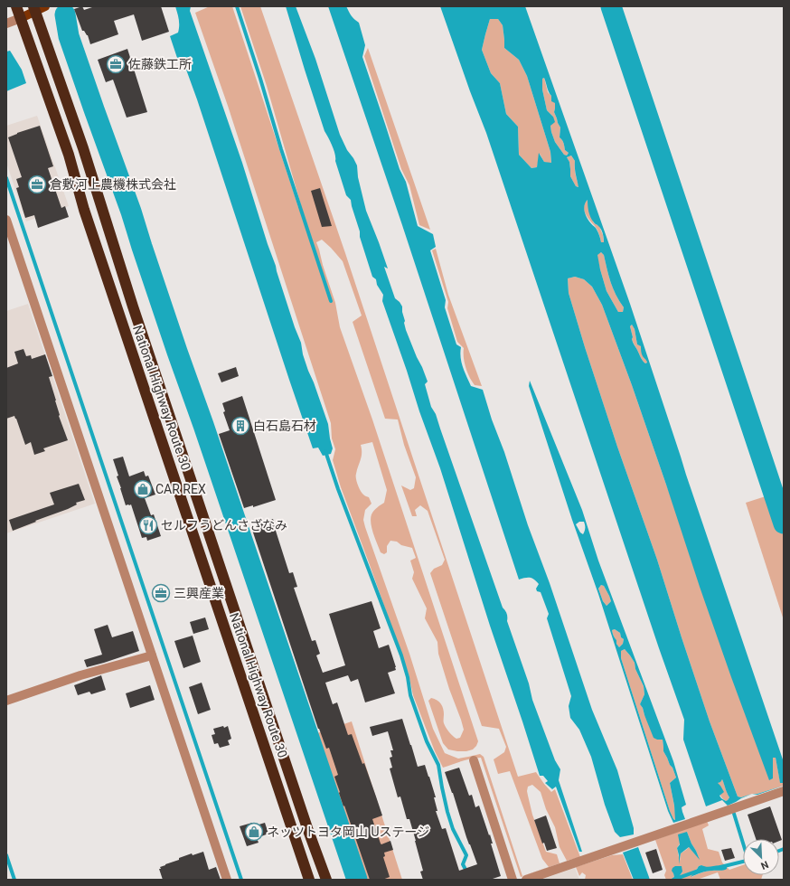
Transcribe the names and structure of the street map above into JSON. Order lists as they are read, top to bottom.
{
  "streets": {
    "highway": ["National Highway Route 30"]
  },
  "places": {
    "office": ["佐藤鉄工所", "倉敷河上農機株式会社", "三興産業"],
    "building": ["白石島石材"],
    "shop": ["CAR REX", "ネッツトヨタ岡山 Uステージ"],
    "restaurant": ["セルフうどんさざなみ"]
  },
  "north": "bottom right"
}
